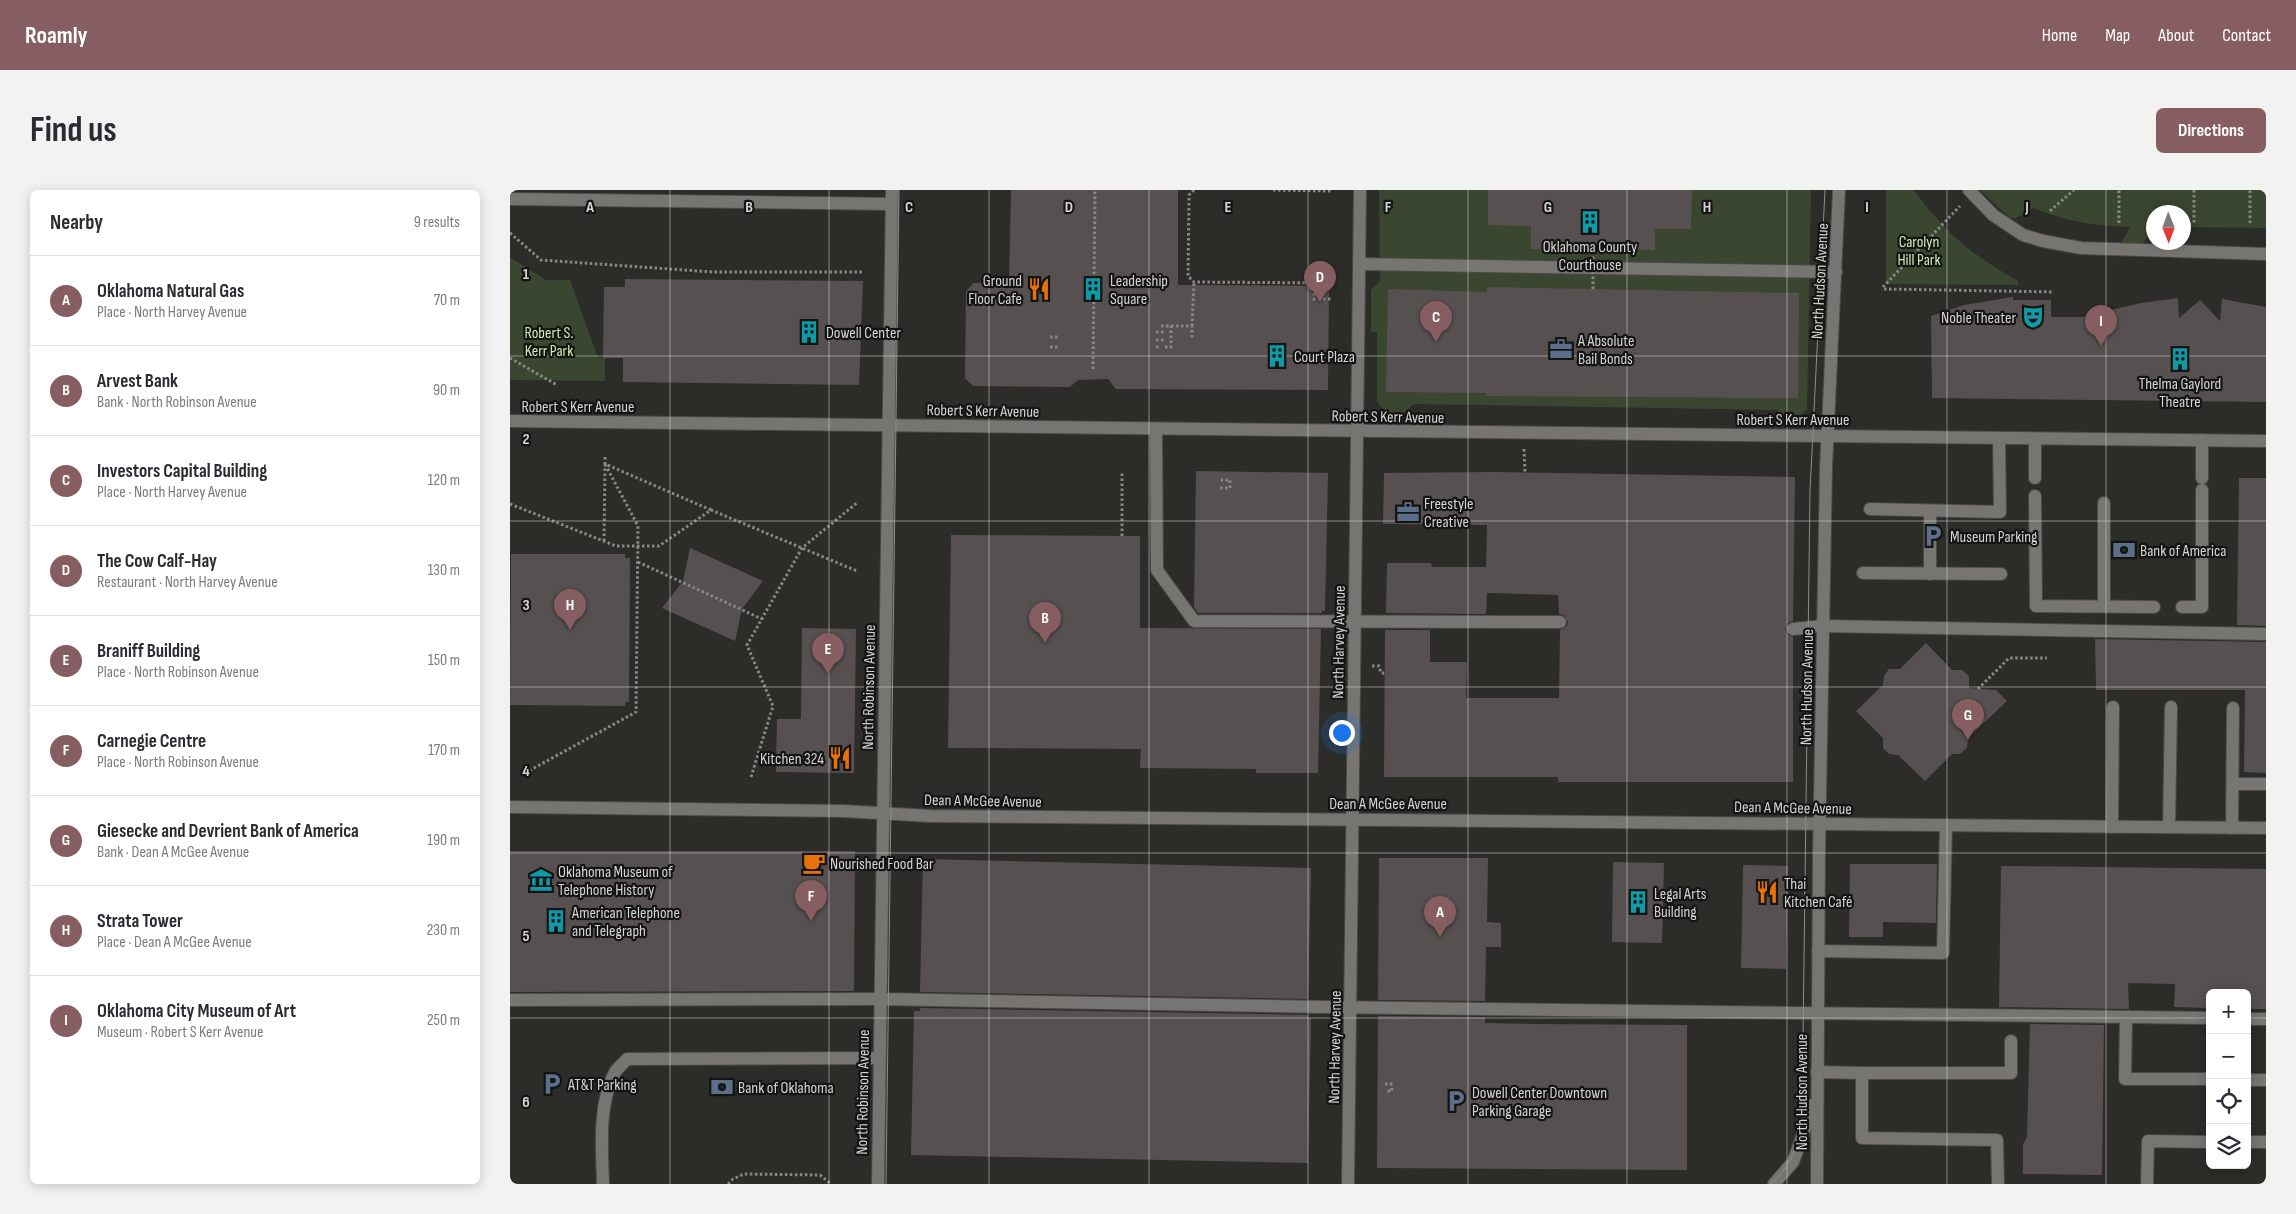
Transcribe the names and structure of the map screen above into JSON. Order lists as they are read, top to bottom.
{
  "streets": {
    "street": [
      "North Hudson Avenue",
      "Robert S Kerr Avenue",
      "North Harvey Avenue",
      "North Robinson Avenue",
      "Dean A McGee Avenue"
    ]
  },
  "crossings": [
    ["North Hudson Avenue", "Robert S Kerr Avenue"],
    ["North Hudson Avenue", "Dean A McGee Avenue"],
    ["Robert S Kerr Avenue", "North Harvey Avenue"],
    ["Robert S Kerr Avenue", "North Robinson Avenue"],
    ["North Harvey Avenue", "Dean A McGee Avenue"],
    ["North Robinson Avenue", "Dean A McGee Avenue"]
  ],
  "parks": ["Carolyn Hill Park", "Robert S. Kerr Park"],
  "places": {
    "building": [
      "Oklahoma County Courthouse",
      "Leadership Square",
      "Dowell Center",
      "Court Plaza",
      "Thelma Gaylord Theatre",
      "Legal Arts Building",
      "American Telephone and Telegraph"
    ],
    "restaurant": ["Ground Floor Cafe", "Kitchen 324", "Thai Kitchen Café"],
    "theatre": ["Noble Theater"],
    "office": ["A Absolute Bail Bonds", "Freestyle Creative"],
    "parking": ["Museum Parking", "AT&T Parking", "Dowell Center Downtown Parking Garage"],
    "bank": ["Bank of America", "Bank of Oklahoma"],
    "cafe": ["Nourished Food Bar"],
    "museum": ["Oklahoma Museum of Telephone History"]
  },
  "north": "bottom",
  "page": {
    "header": "Roamly",
    "nav": [
      "Home",
      "Map",
      "About",
      "Contact"
    ],
    "buttons": "Directions",
    "title": "Find us",
    "heading": ["Nearby", "9 results"],
    "list": [
      {
        "mark": "A",
        "name": "Oklahoma Natural Gas",
        "note": "Place · North Harvey Avenue",
        "value": "70 m"
      },
      {
        "mark": "B",
        "name": "Arvest Bank",
        "note": "Bank · North Robinson Avenue",
        "value": "90 m"
      },
      {
        "mark": "C",
        "name": "Investors Capital Building",
        "note": "Place · North Harvey Avenue",
        "value": "120 m"
      },
      {
        "mark": "D",
        "name": "The Cow Calf-Hay",
        "note": "Restaurant · North Harvey Avenue",
        "value": "130 m"
      },
      {
        "mark": "E",
        "name": "Braniff Building",
        "note": "Place · North Robinson Avenue",
        "value": "150 m"
      },
      {
        "mark": "F",
        "name": "Carnegie Centre",
        "note": "Place · North Robinson Avenue",
        "value": "170 m"
      },
      {
        "mark": "G",
        "name": "Giesecke and Devrient Bank of America",
        "note": "Bank · Dean A McGee Avenue",
        "value": "190 m"
      },
      {
        "mark": "H",
        "name": "Strata Tower",
        "note": "Place · Dean A McGee Avenue",
        "value": "230 m"
      },
      {
        "mark": "I",
        "name": "Oklahoma City Museum of Art",
        "note": "Museum · Robert S Kerr Avenue",
        "value": "250 m"
      }
    ],
    "pins": [
      "D",
      "C",
      "I",
      "H",
      "B",
      "E",
      "G",
      "F",
      "A"
    ],
    "map_buttons": ["+", "−"]
  },
  "grid": {
    "columns": [
      "A",
      "B",
      "C",
      "D",
      "E",
      "F",
      "G",
      "H",
      "I",
      "J"
    ],
    "rows": [
      "1",
      "2",
      "3",
      "4",
      "5",
      "6"
    ]
  }
}
